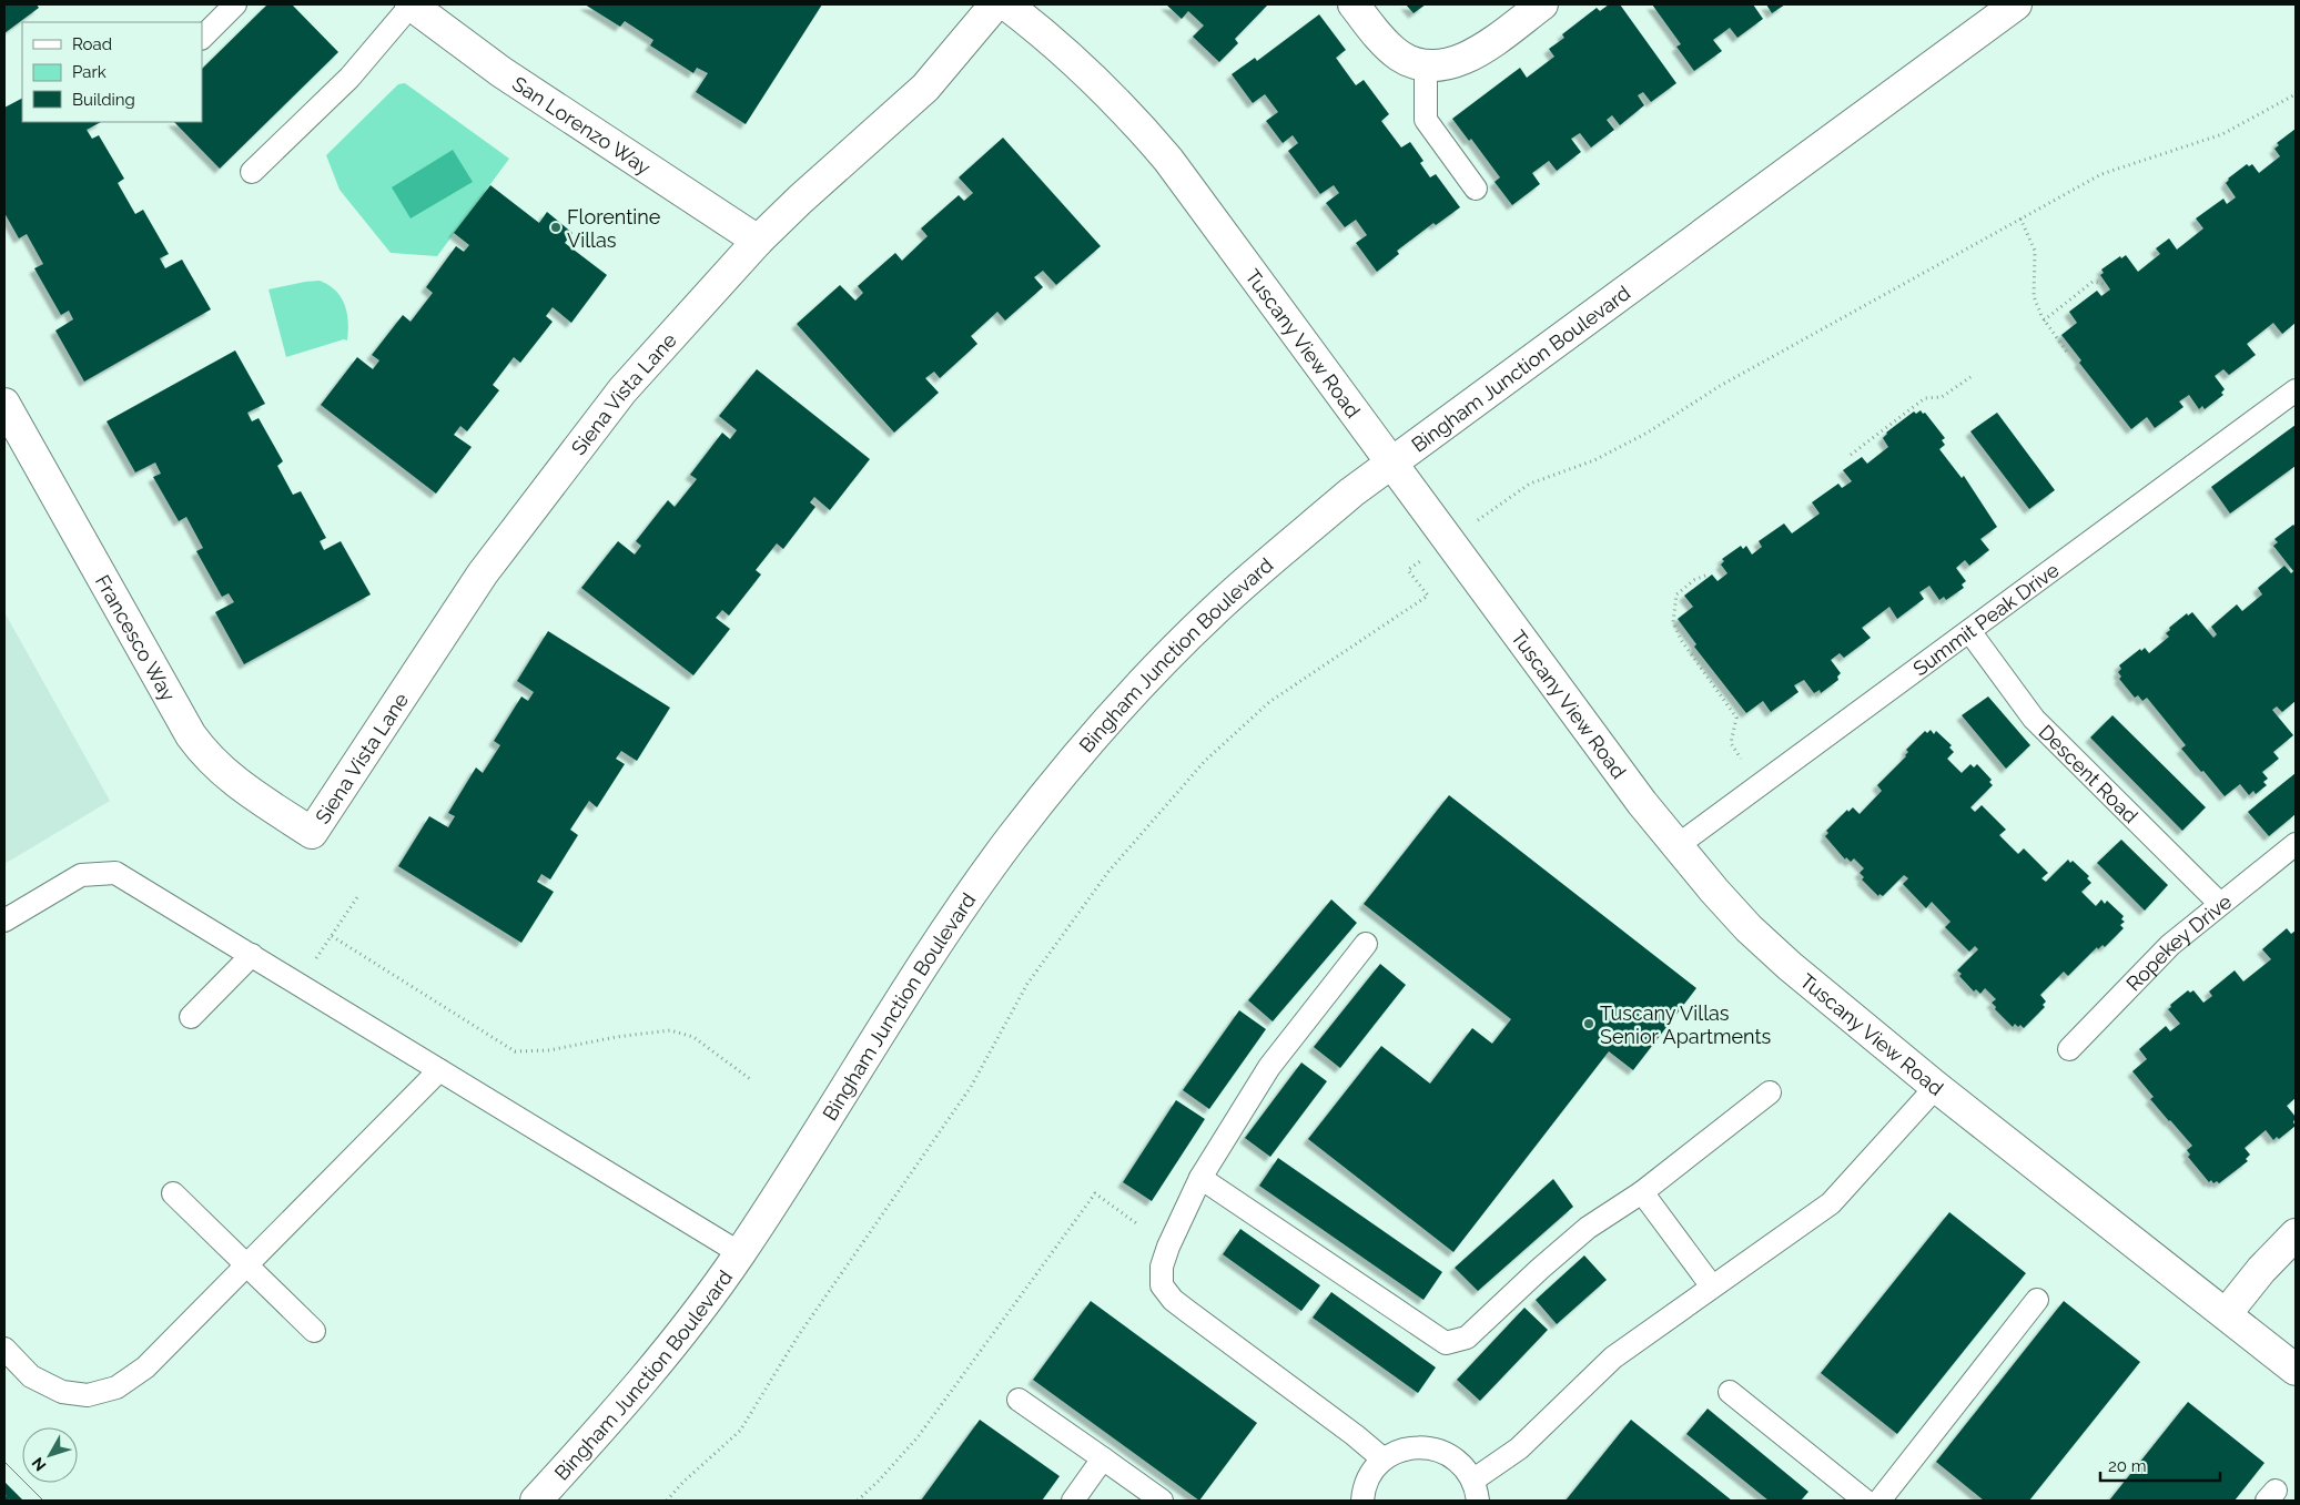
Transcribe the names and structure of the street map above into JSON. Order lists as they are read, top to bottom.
{
  "streets": {
    "street": [
      "San Lorenzo Way",
      "Tuscany View Road",
      "Bingham Junction Boulevard",
      "Siena Vista Lane",
      "Francesco Way"
    ],
    "lane": ["Summit Peak Drive", "Descent Road", "Ropekey Drive"]
  },
  "crossings": [
    ["San Lorenzo Way", "Siena Vista Lane"],
    ["Tuscany View Road", "Bingham Junction Boulevard"],
    ["Tuscany View Road", "Summit Peak Drive"],
    ["Siena Vista Lane", "Francesco Way"],
    ["Summit Peak Drive", "Descent Road"],
    ["Descent Road", "Ropekey Drive"]
  ],
  "places": ["Florentine Villas", "Tuscany Villas Senior Apartments"],
  "legend": ["Road", "Park", "Building"],
  "scale_bar": "20 m",
  "north": "bottom left"
}
